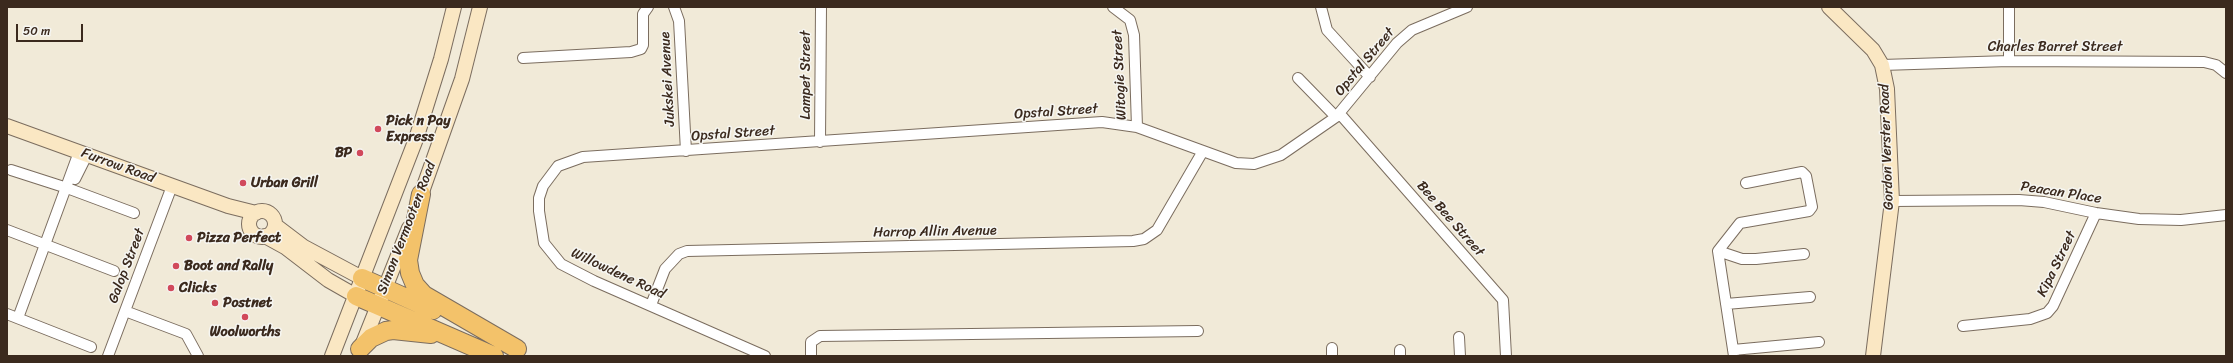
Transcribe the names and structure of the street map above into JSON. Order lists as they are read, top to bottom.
{
  "streets": {
    "street": [
      "Charles Barret Street",
      "Opstal Street",
      "Lampet Street",
      "Witogie Street",
      "Jukskei Avenue",
      "Gordon Verster Road",
      "Furrow Road",
      "Peacan Place",
      "Bee Bee Street",
      "Simon Vermooten Road",
      "Harrop Allin Avenue",
      "Kipa Street",
      "Galop Street",
      "Willowdene Road"
    ]
  },
  "crossings": [
    ["Charles Barret Street", "Gordon Verster Road"],
    ["Opstal Street", "Lampet Street"],
    ["Opstal Street", "Witogie Street"],
    ["Opstal Street", "Jukskei Avenue"],
    ["Opstal Street", "Bee Bee Street"],
    ["Opstal Street", "Harrop Allin Avenue"],
    ["Opstal Street", "Willowdene Road"],
    ["Gordon Verster Road", "Peacan Place"],
    ["Furrow Road", "Galop Street"],
    ["Peacan Place", "Kipa Street"],
    ["Harrop Allin Avenue", "Willowdene Road"]
  ],
  "places": [
    "Pick n Pay Express",
    "BP",
    "Urban Grill",
    "Pizza Perfect",
    "Boot and Rally",
    "Clicks",
    "Postnet",
    "Woolworths"
  ],
  "scale_bar": "50 m"
}
